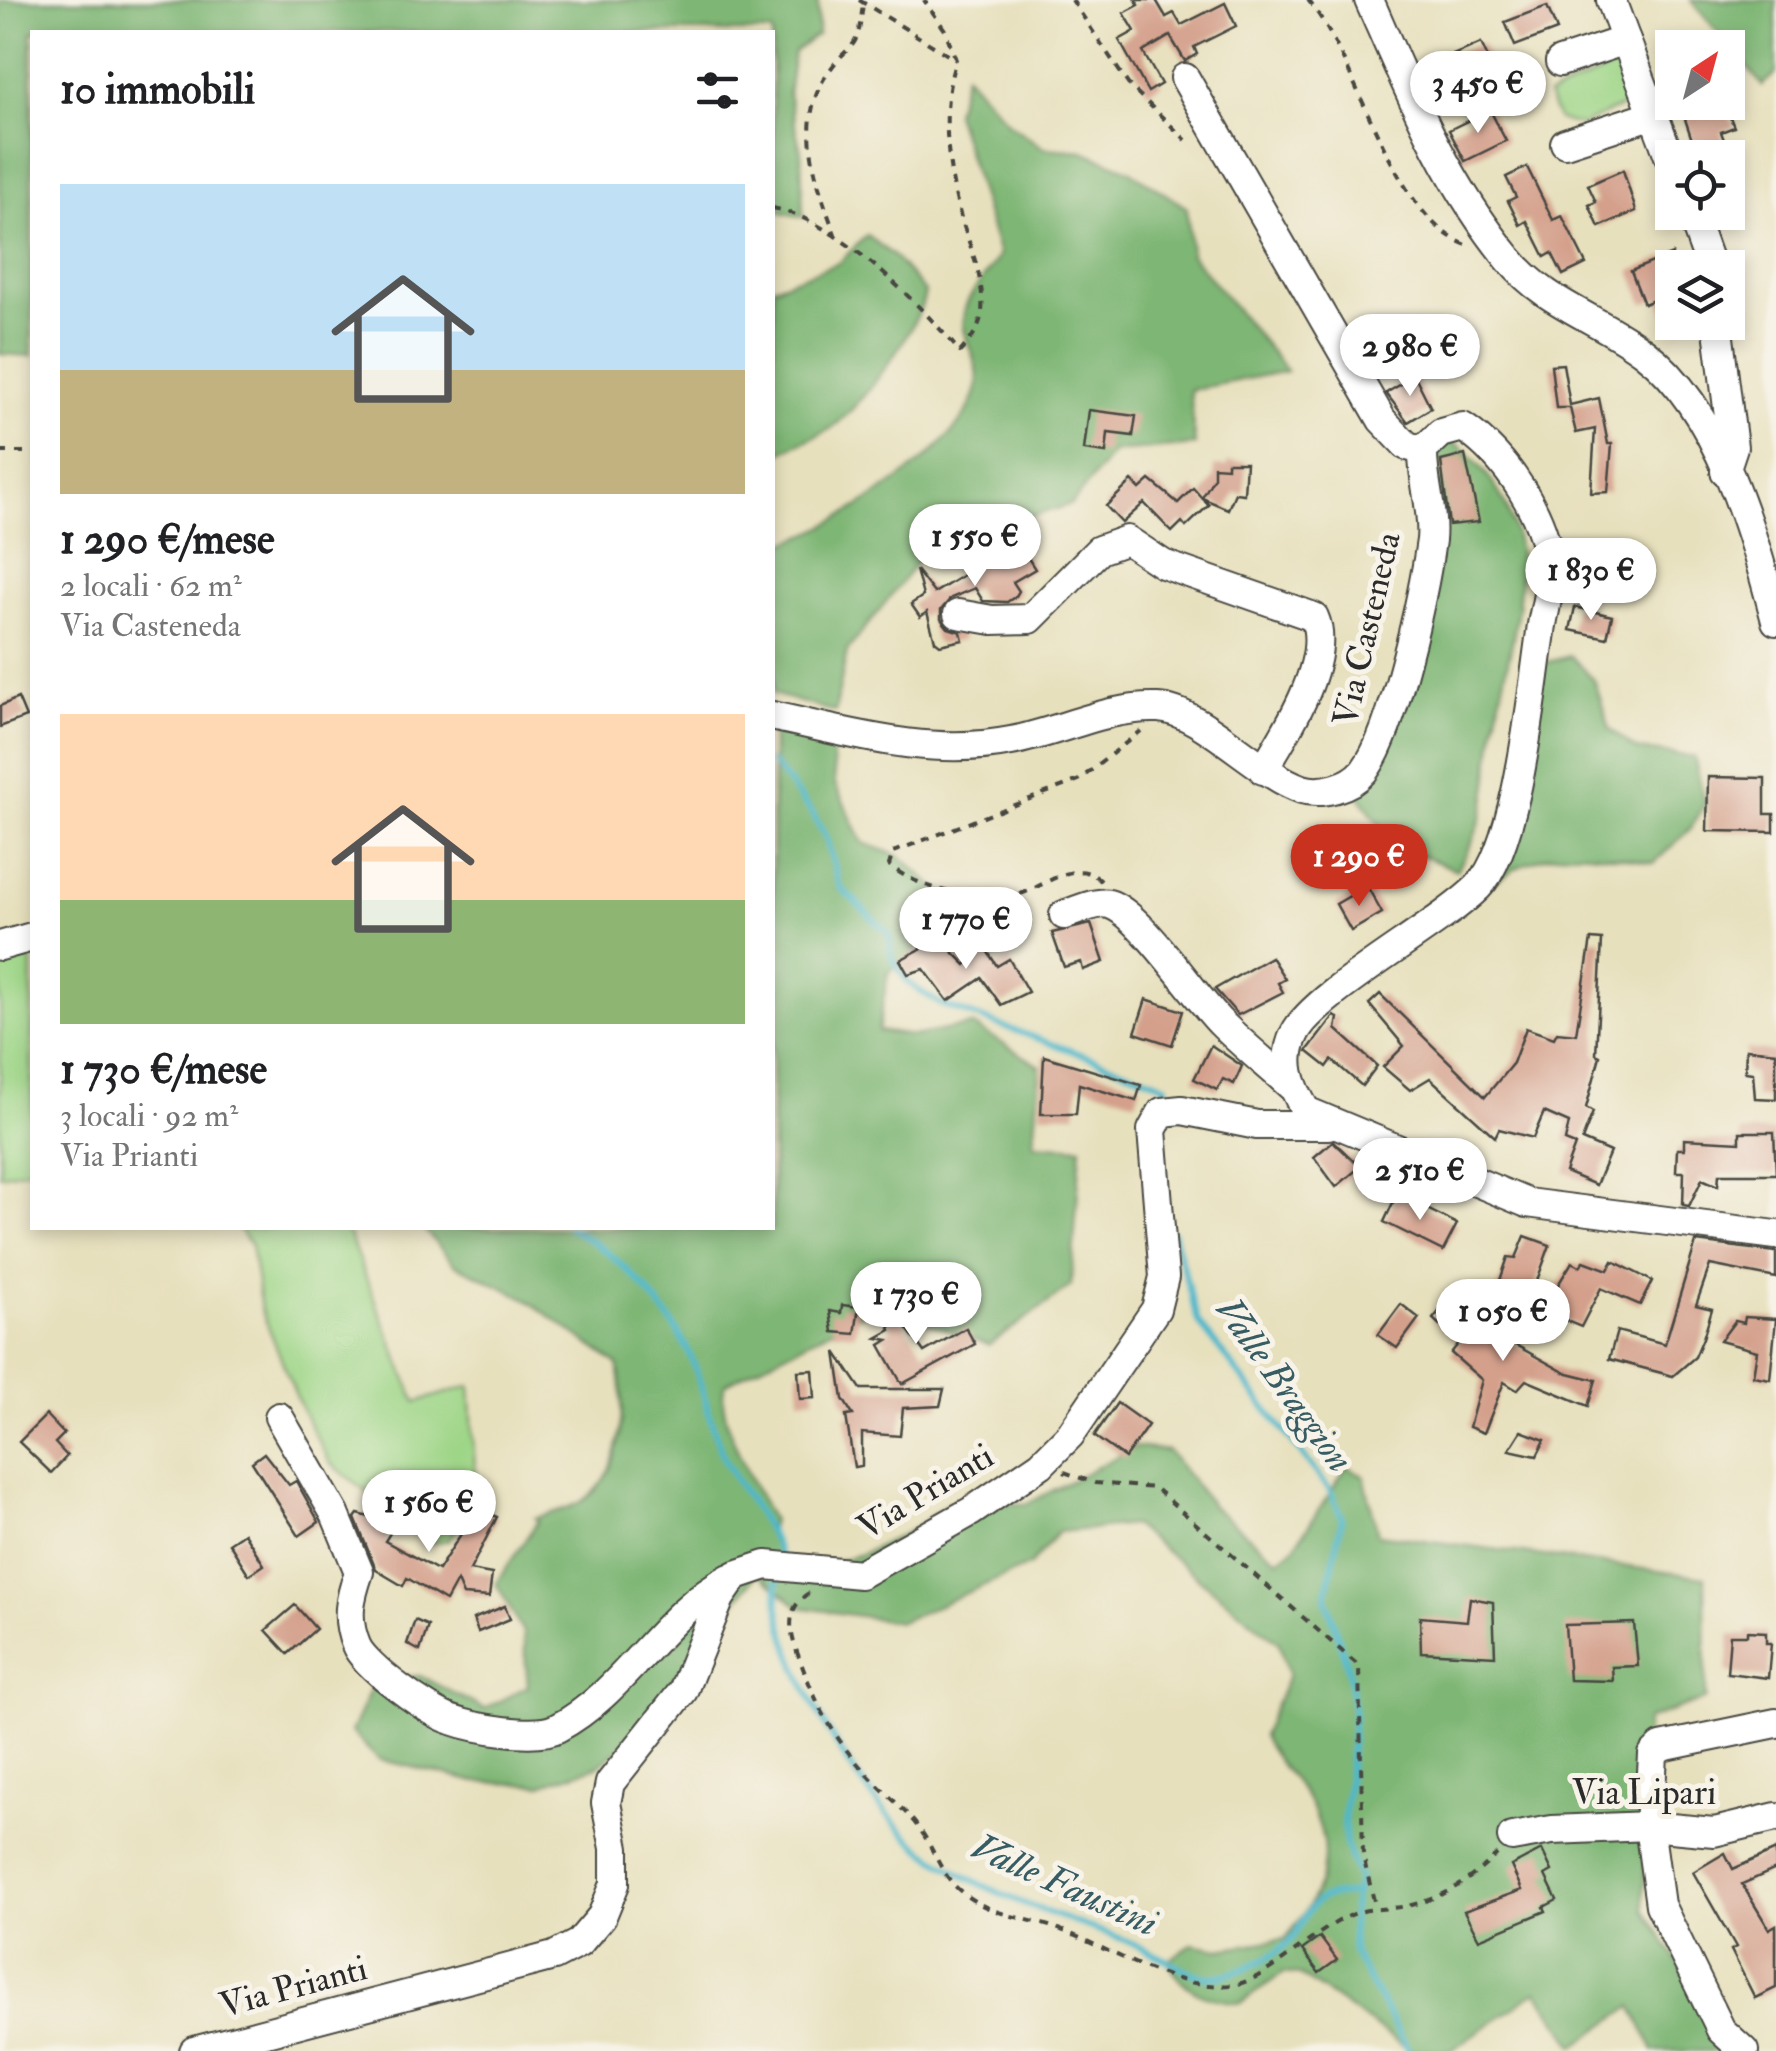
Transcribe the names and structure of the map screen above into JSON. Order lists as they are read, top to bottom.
{
  "streets": {
    "street": ["Via Casteneda", "Via Prianti", "Via Lipari"]
  },
  "water": ["Valle Braggion", "Valle Faustini"],
  "north": "top right",
  "page": {
    "heading": "10 immobili",
    "price": [
      "3 450 €",
      "2 980 €",
      "1 550 €",
      "1 830 €",
      "1 290 €",
      "1 770 €",
      "2 510 €",
      "1 730 €",
      "1 050 €",
      "1 560 €"
    ],
    "list": [
      {
        "name": "1 290 €/mese",
        "note": "2 locali · 62 m² · Via Casteneda"
      },
      {
        "name": "1 730 €/mese",
        "note": "3 locali · 92 m² · Via Prianti"
      }
    ]
  }
}
